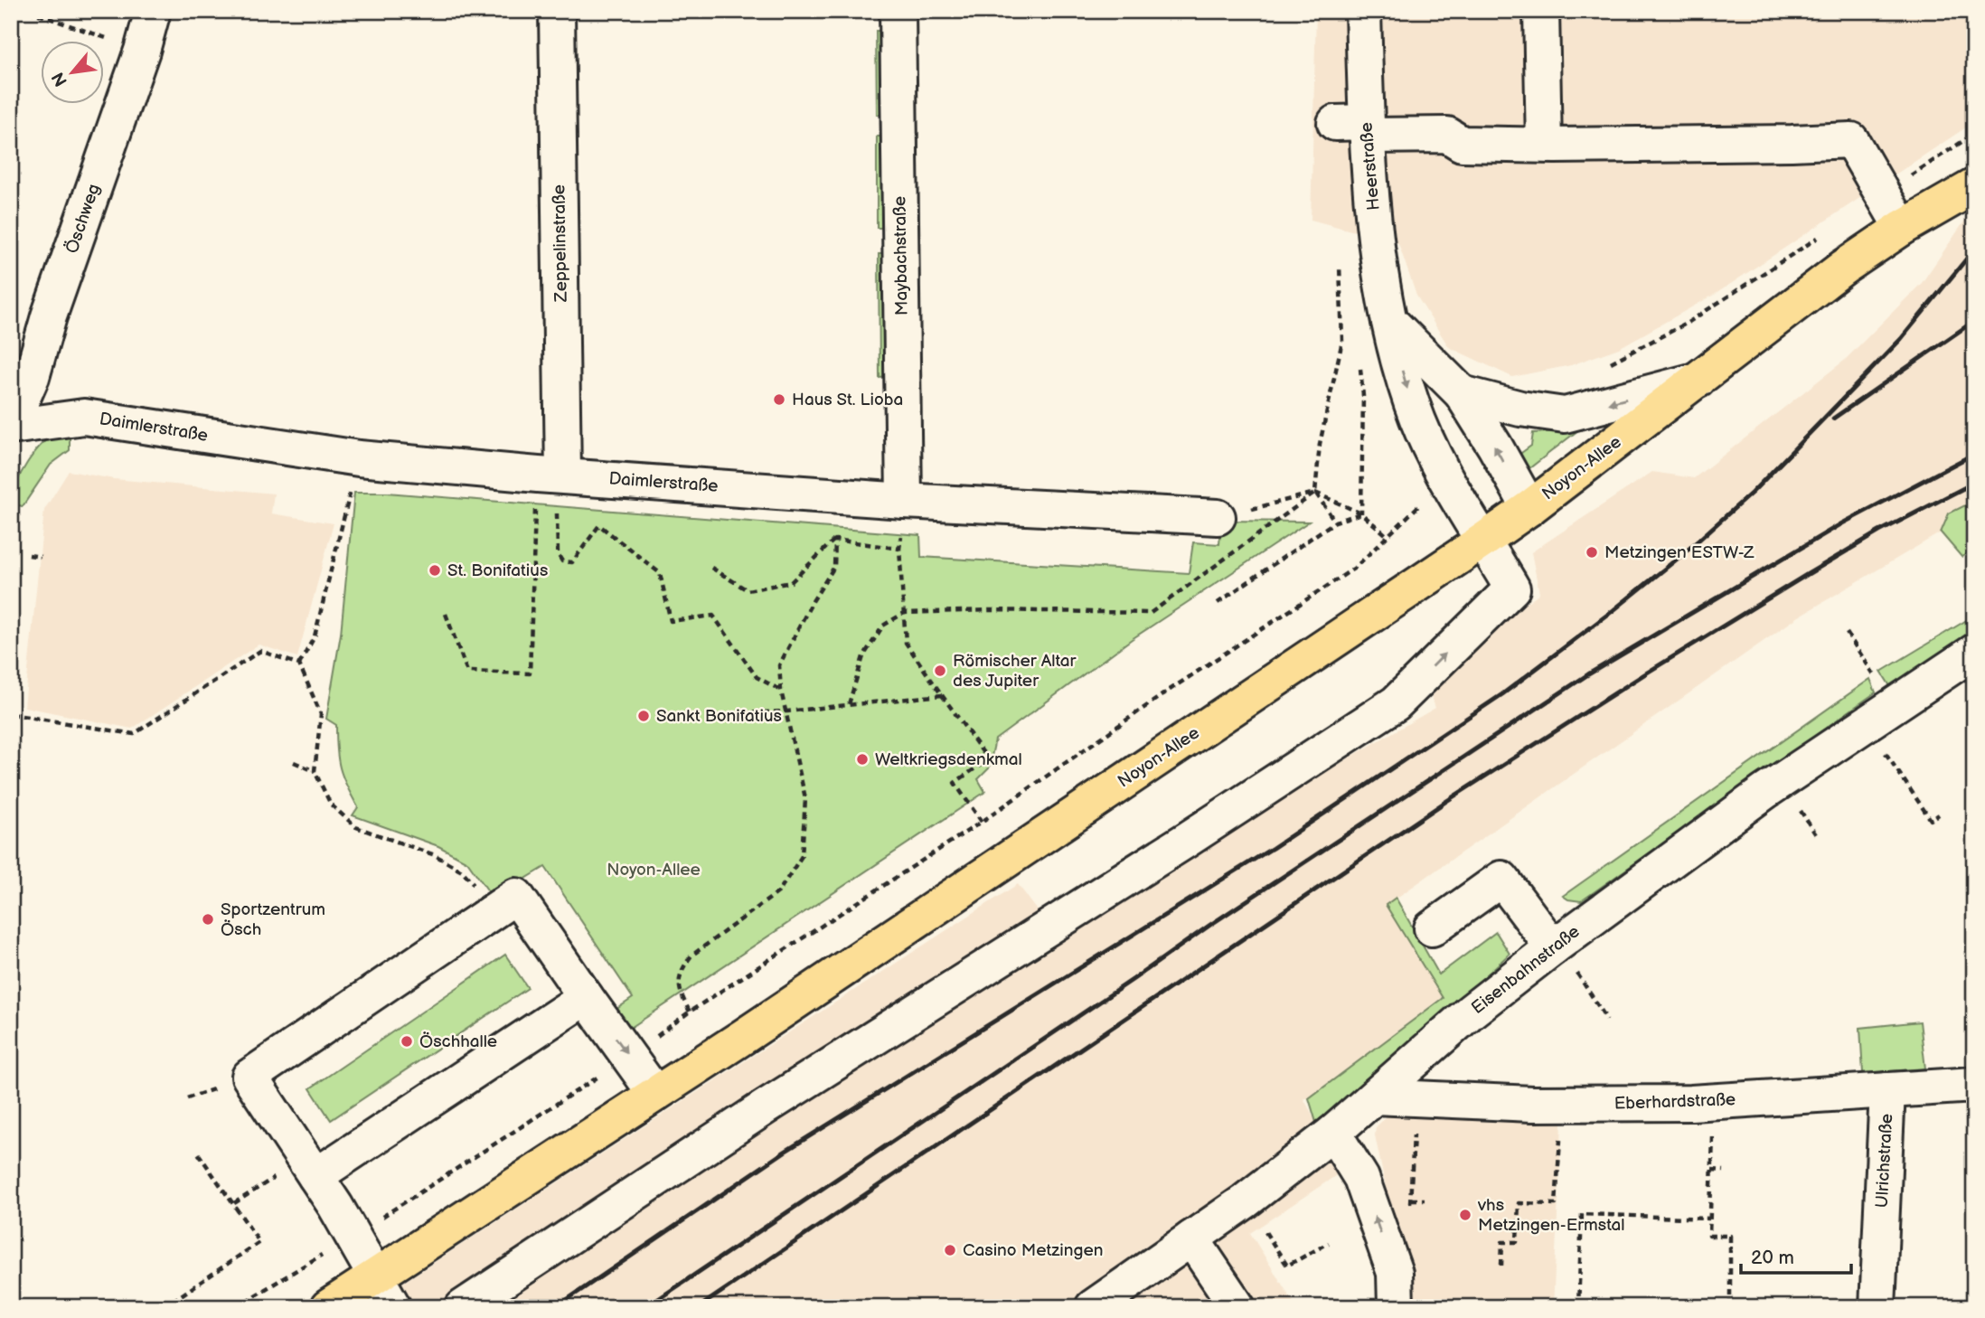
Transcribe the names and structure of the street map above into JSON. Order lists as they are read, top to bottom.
{
  "streets": {
    "main road": ["Noyon-Allee"],
    "street": [
      "Heerstraße",
      "Öschweg",
      "Zeppelinstraße",
      "Maybachstraße",
      "Daimlerstraße",
      "Eisenbahnstraße",
      "Eberhardstraße",
      "Ulrichstraße"
    ]
  },
  "crossings": [
    ["Heerstraße", "Noyon-Allee"],
    ["Öschweg", "Daimlerstraße"],
    ["Zeppelinstraße", "Daimlerstraße"],
    ["Maybachstraße", "Daimlerstraße"],
    ["Eisenbahnstraße", "Eberhardstraße"],
    ["Eberhardstraße", "Ulrichstraße"]
  ],
  "one_way": ["Heerstraße"],
  "parks": ["Noyon-Allee"],
  "places": [
    "Haus St. Lioba",
    "Metzingen ESTW-Z",
    "St. Bonifatius",
    "Römischer Altar des Jupiter",
    "Sankt Bonifatius",
    "Weltkriegsdenkmal",
    "Sportzentrum Ösch",
    "Öschhalle",
    "vhs Metzingen-Ermstal",
    "Casino Metzingen"
  ],
  "scale_bar": "20 m",
  "north": "bottom left"
}
